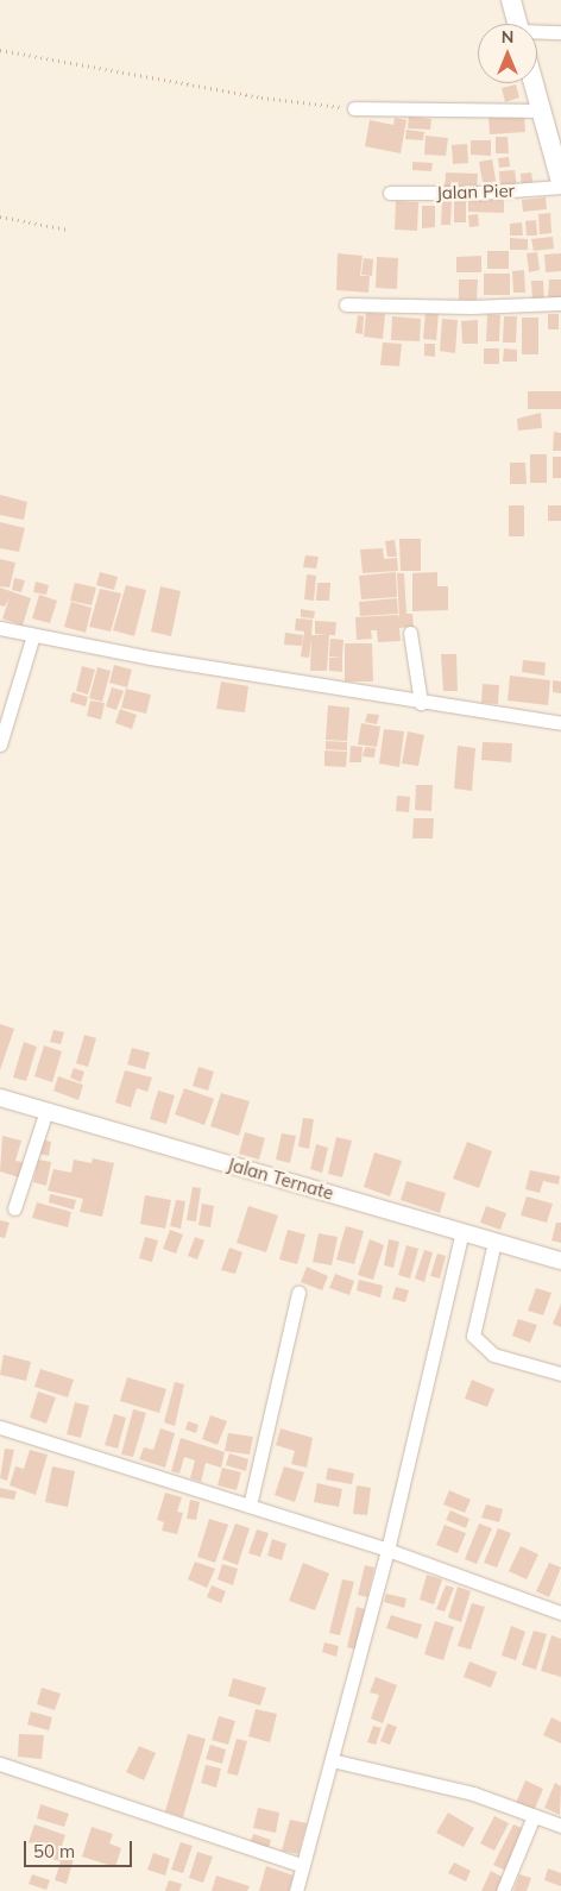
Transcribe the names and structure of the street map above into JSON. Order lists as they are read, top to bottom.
{
  "streets": {
    "street": ["Jalan Pier", "Jalan Ternate"]
  },
  "scale_bar": "50 m",
  "north": "top"
}
